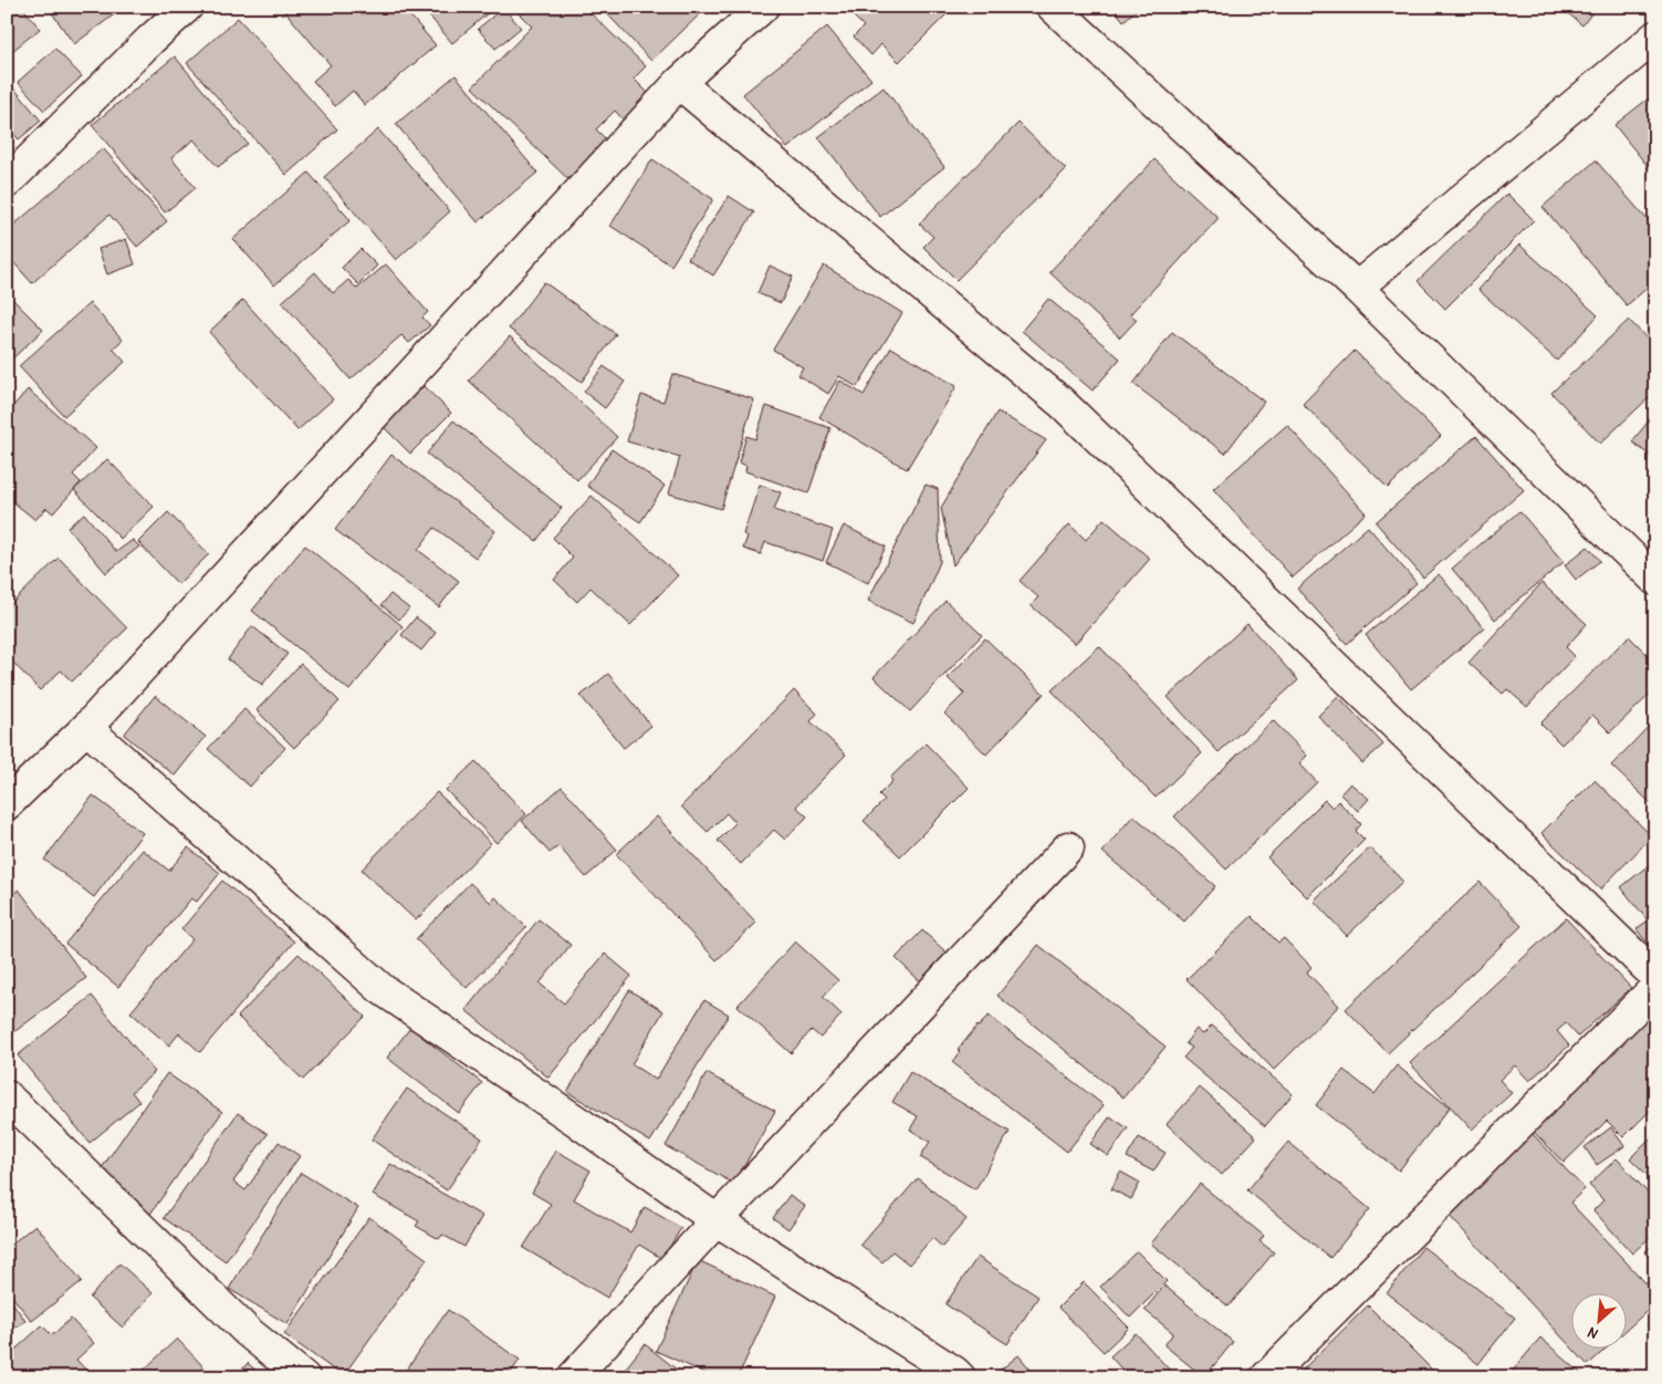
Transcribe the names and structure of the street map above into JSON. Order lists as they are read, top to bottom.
{
  "north": "bottom left"
}
